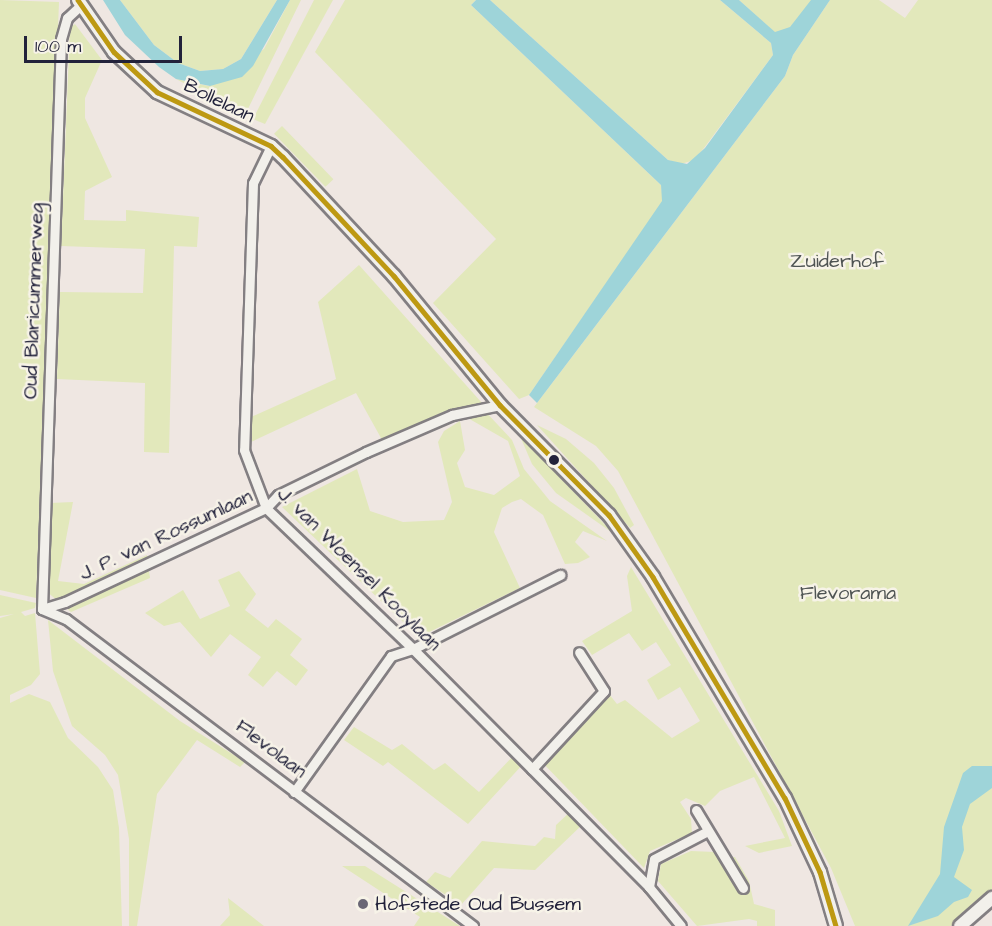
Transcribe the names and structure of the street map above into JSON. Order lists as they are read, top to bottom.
{
  "streets": {
    "main road": ["Bollelaan"],
    "street": [
      "Oud Blaricummerweg",
      "J. P. van Rossumlaan",
      "J. van Woensel Kooylaan",
      "Flevolaan"
    ]
  },
  "crossings": [
    ["Bollelaan", "Oud Blaricummerweg"],
    ["Bollelaan", "J. P. van Rossumlaan"],
    ["Bollelaan", "J. van Woensel Kooylaan"],
    ["Oud Blaricummerweg", "J. P. van Rossumlaan"],
    ["Oud Blaricummerweg", "Flevolaan"],
    ["J. P. van Rossumlaan", "J. van Woensel Kooylaan"],
    ["J. P. van Rossumlaan", "Flevolaan"]
  ],
  "parks": ["Zuiderhof", "Flevorama"],
  "places": ["Hofstede Oud Bussem"],
  "lines": ["transit line 100"],
  "scale_bar": "100 m"
}
